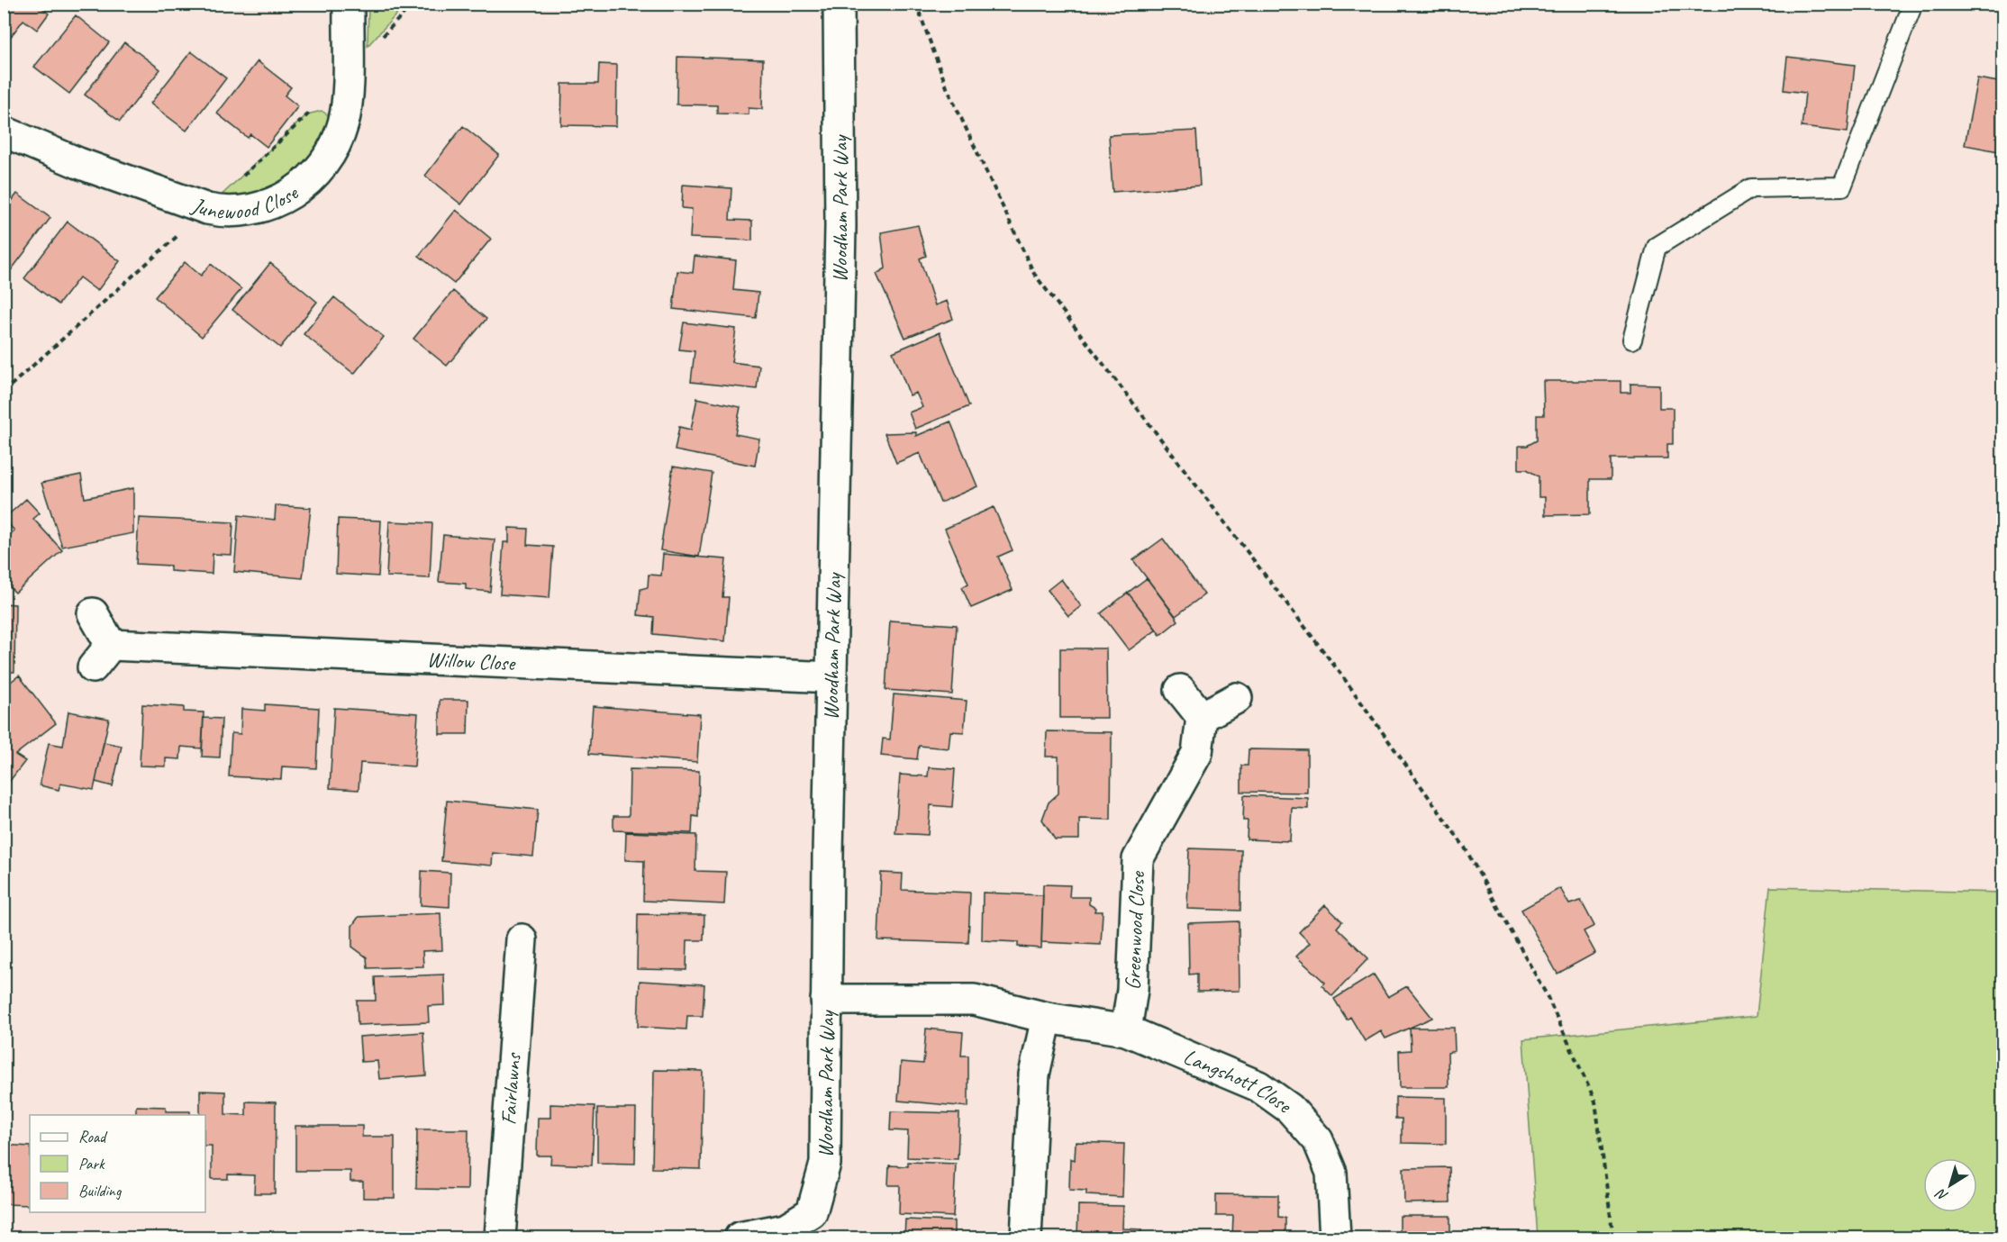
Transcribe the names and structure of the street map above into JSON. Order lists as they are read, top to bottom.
{
  "streets": {
    "street": [
      "Junewood Close",
      "Woodham Park Way",
      "Willow Close",
      "Greenwood Close",
      "Langshott Close",
      "Fairlawns"
    ]
  },
  "crossings": [
    ["Woodham Park Way", "Willow Close"],
    ["Woodham Park Way", "Langshott Close"],
    ["Greenwood Close", "Langshott Close"]
  ],
  "legend": ["Road", "Park", "Building"],
  "north": "bottom left"
}
